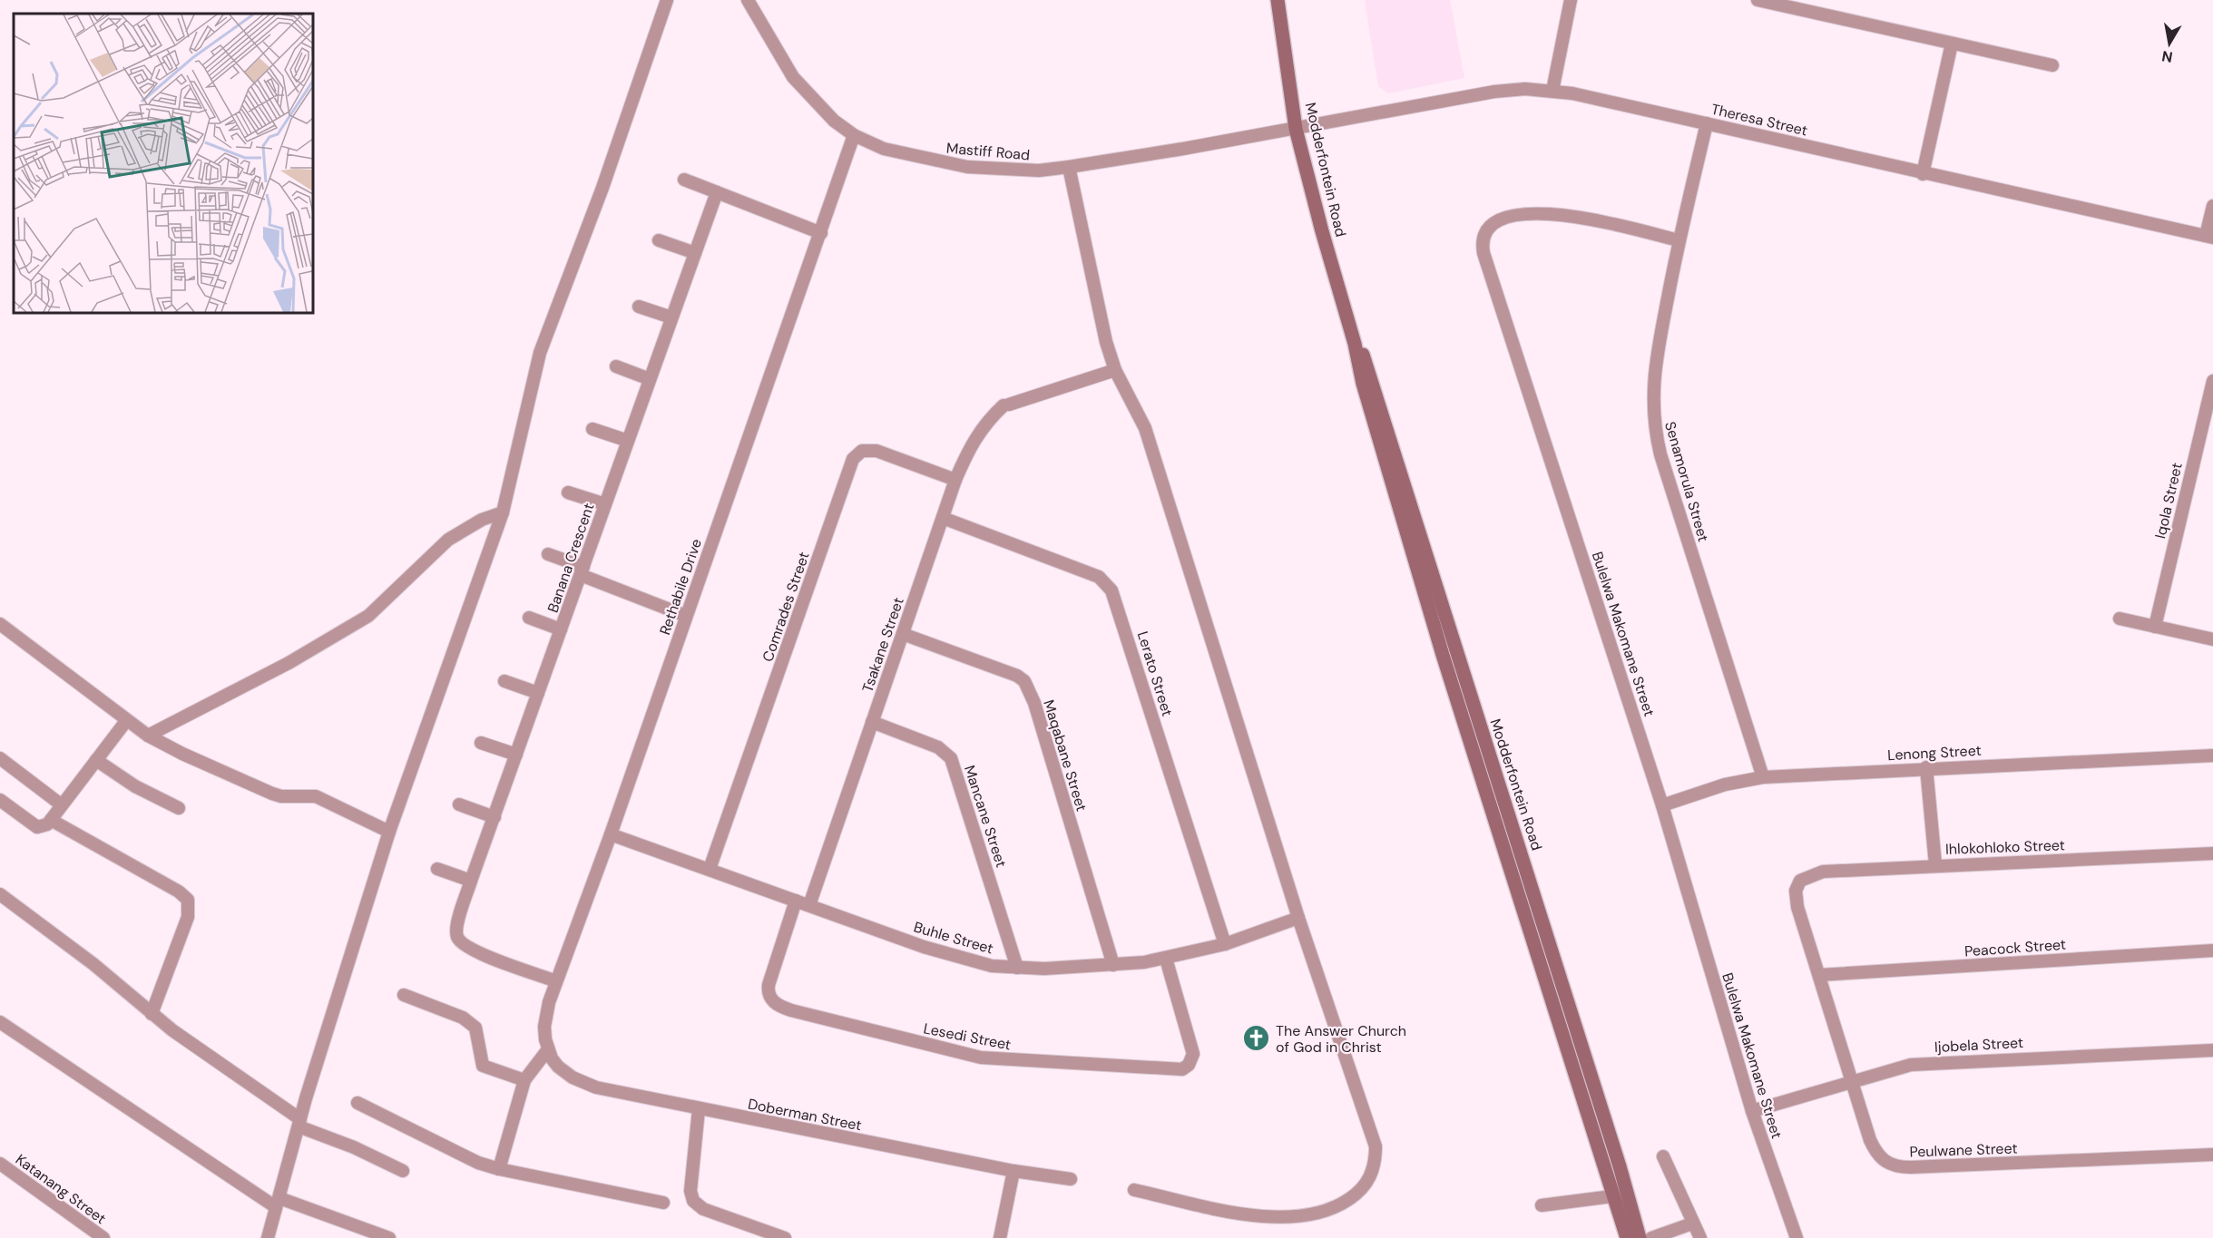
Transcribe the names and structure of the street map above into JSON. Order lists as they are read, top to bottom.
{
  "streets": {
    "main road": ["Modderfontein Road"],
    "street": [
      "Theresa Street",
      "Mastiff Road",
      "Senamorula Street",
      "Iqola Street",
      "Banana Crescent",
      "Rethabile Drive",
      "Comrades Street",
      "Bulelwa Makomane Street",
      "Tsakane Street",
      "Lerato Street",
      "Lenong Street",
      "Maqabane Street",
      "Mancane Street",
      "Ihlokohloko Street",
      "Buhle Street",
      "Peacock Street",
      "Lesedi Street",
      "Ijobela Street",
      "Doberman Street",
      "Peulwane Street",
      "Katanang Street"
    ]
  },
  "crossings": [
    ["Theresa Street", "Mastiff Road"],
    ["Theresa Street", "Modderfontein Road"],
    ["Theresa Street", "Senamorula Street"],
    ["Mastiff Road", "Modderfontein Road"],
    ["Mastiff Road", "Rethabile Drive"],
    ["Senamorula Street", "Bulelwa Makomane Street"],
    ["Senamorula Street", "Lenong Street"],
    ["Banana Crescent", "Rethabile Drive"],
    ["Rethabile Drive", "Buhle Street"],
    ["Rethabile Drive", "Doberman Street"],
    ["Comrades Street", "Tsakane Street"],
    ["Comrades Street", "Buhle Street"],
    ["Bulelwa Makomane Street", "Lenong Street"],
    ["Bulelwa Makomane Street", "Ijobela Street"],
    ["Tsakane Street", "Lerato Street"],
    ["Tsakane Street", "Maqabane Street"],
    ["Tsakane Street", "Mancane Street"],
    ["Tsakane Street", "Buhle Street"],
    ["Lerato Street", "Buhle Street"],
    ["Maqabane Street", "Buhle Street"],
    ["Mancane Street", "Buhle Street"],
    ["Ihlokohloko Street", "Peulwane Street"],
    ["Buhle Street", "Lesedi Street"],
    ["Peacock Street", "Peulwane Street"],
    ["Ijobela Street", "Peulwane Street"]
  ],
  "places": {
    "church": ["The Answer Church of God in Christ"]
  },
  "north": "bottom"
}
